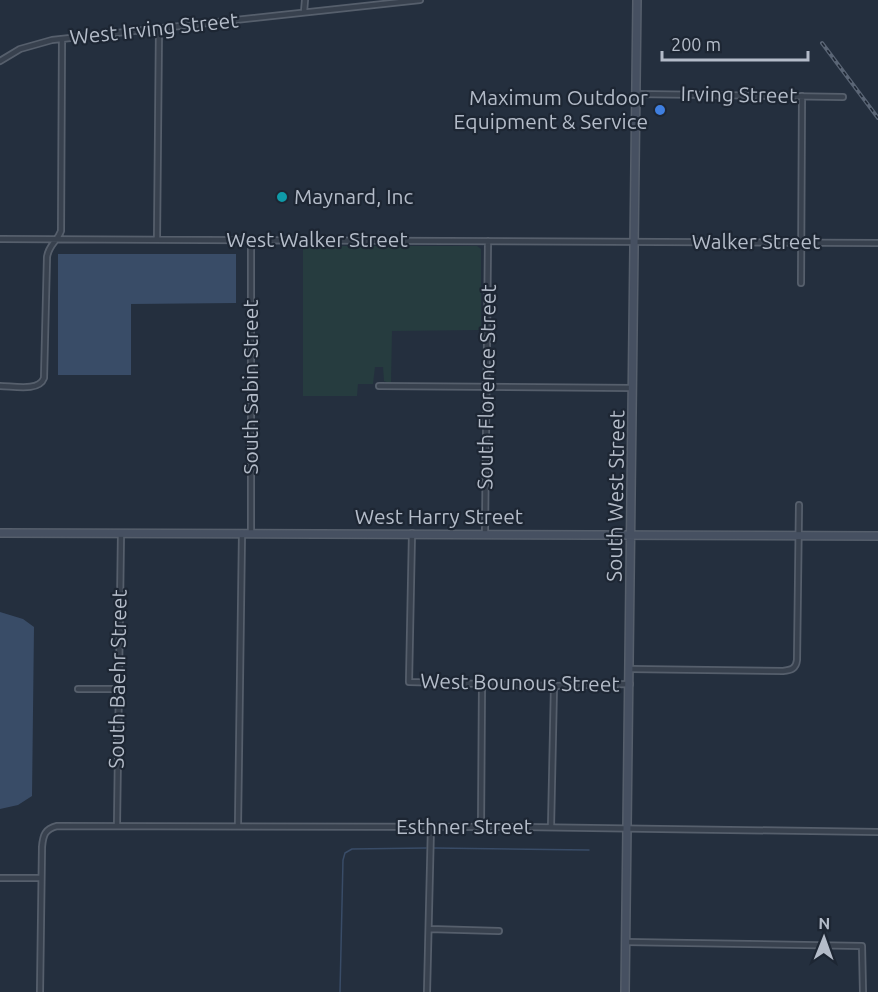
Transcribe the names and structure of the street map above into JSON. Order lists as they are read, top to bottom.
{
  "streets": {
    "main road": ["South West Street", "West Harry Street"],
    "street": [
      "West Irving Street",
      "Irving Street",
      "West Walker Street",
      "Walker Street",
      "South Sabin Street",
      "South Florence Street",
      "South Baehr Street",
      "West Bounous Street",
      "Esthner Street"
    ]
  },
  "crossings": [
    ["Irving Street", "South West Street"],
    ["West Walker Street", "Walker Street"],
    ["West Walker Street", "South Sabin Street"],
    ["West Walker Street", "South Florence Street"],
    ["West Walker Street", "South West Street"],
    ["Walker Street", "South West Street"],
    ["South Sabin Street", "West Harry Street"],
    ["South Sabin Street", "Esthner Street"],
    ["South Florence Street", "West Harry Street"],
    ["South West Street", "West Harry Street"],
    ["South West Street", "West Bounous Street"],
    ["South West Street", "Esthner Street"],
    ["West Harry Street", "South Baehr Street"],
    ["West Harry Street", "West Bounous Street"],
    ["South Baehr Street", "Esthner Street"]
  ],
  "places": ["Maximum Outdoor Equipment & Service", "Maynard, Inc"],
  "scale_bar": "200 m",
  "north": "top"
}
